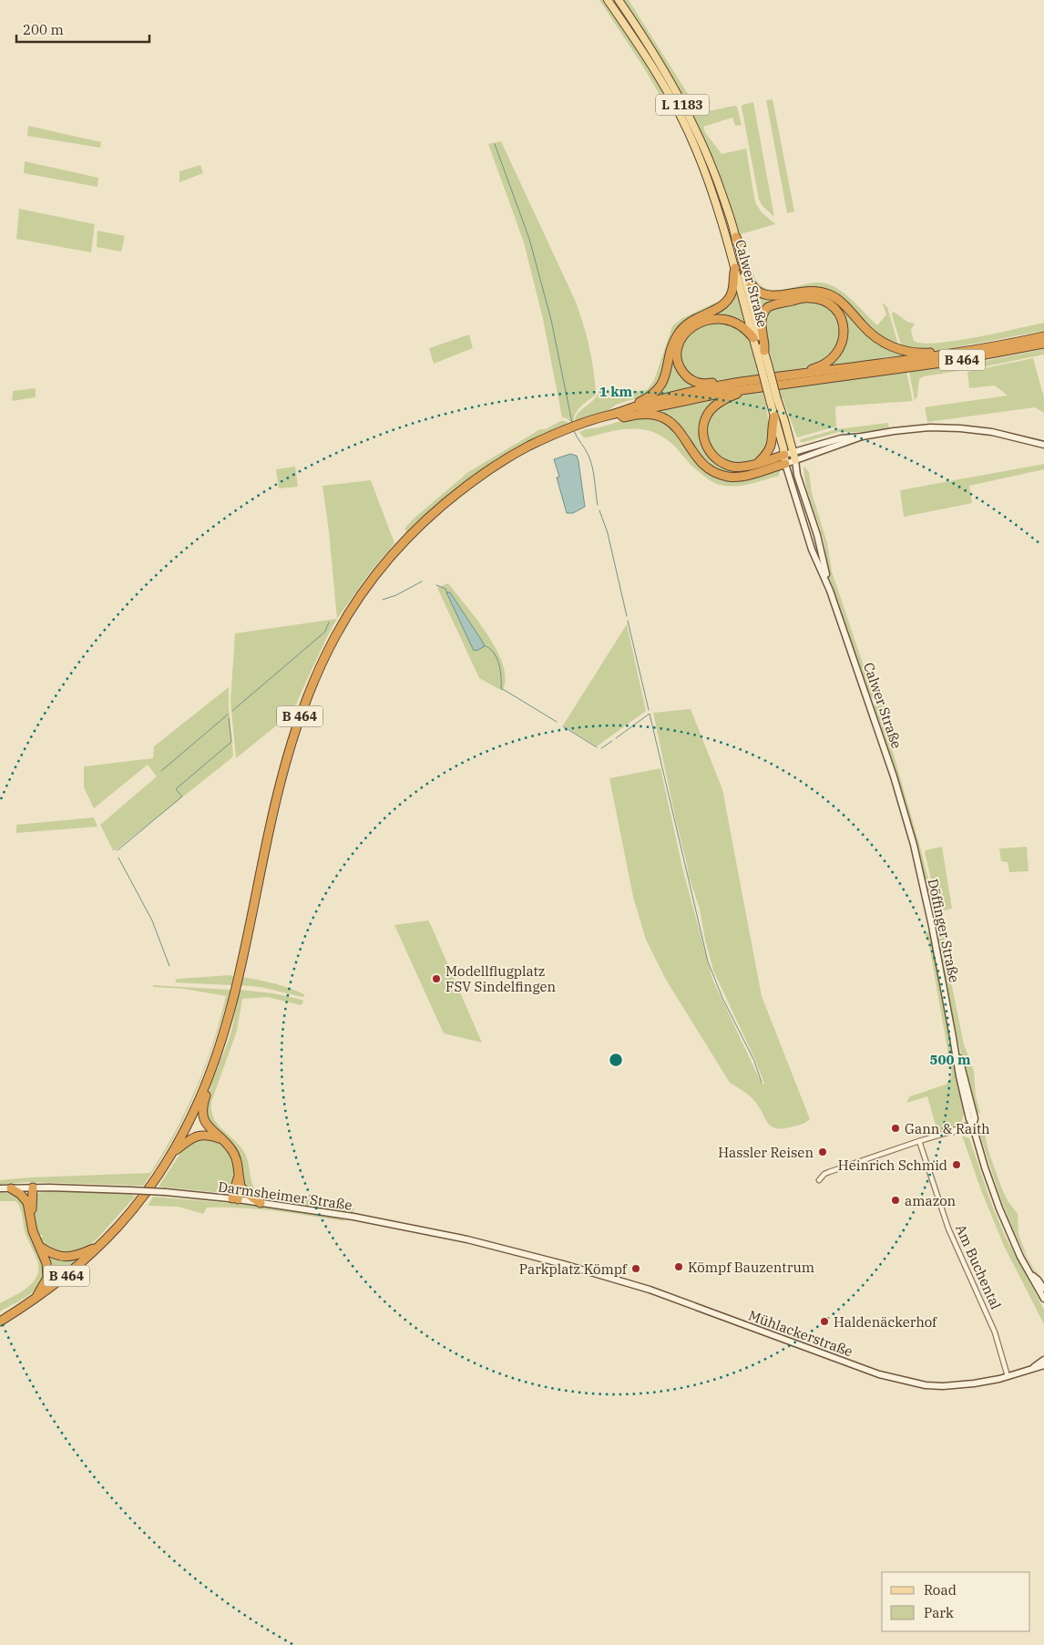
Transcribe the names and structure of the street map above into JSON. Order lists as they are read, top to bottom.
{
  "streets": {
    "highway": ["B 464"],
    "main road": ["L 1183", "Calwer Straße"],
    "street": [
      "Döffinger Straße",
      "Darmsheimer Straße",
      "Am Buchental",
      "Mühlackerstraße"
    ]
  },
  "crossings": [
    ["Calwer Straße", "Döffinger Straße"],
    ["Darmsheimer Straße", "Mühlackerstraße"],
    ["Am Buchental", "Mühlackerstraße"]
  ],
  "places": [
    "Modellflugplatz FSV Sindelfingen",
    "Gann & Raith",
    "Hassler Reisen",
    "Heinrich Schmid",
    "amazon",
    "Kömpf Bauzentrum",
    "Parkplatz Kömpf",
    "Haldenäckerhof"
  ],
  "legend": ["Road", "Park"],
  "scale_bar": "200 m",
  "rings": ["1 km", "500 m"]
}
